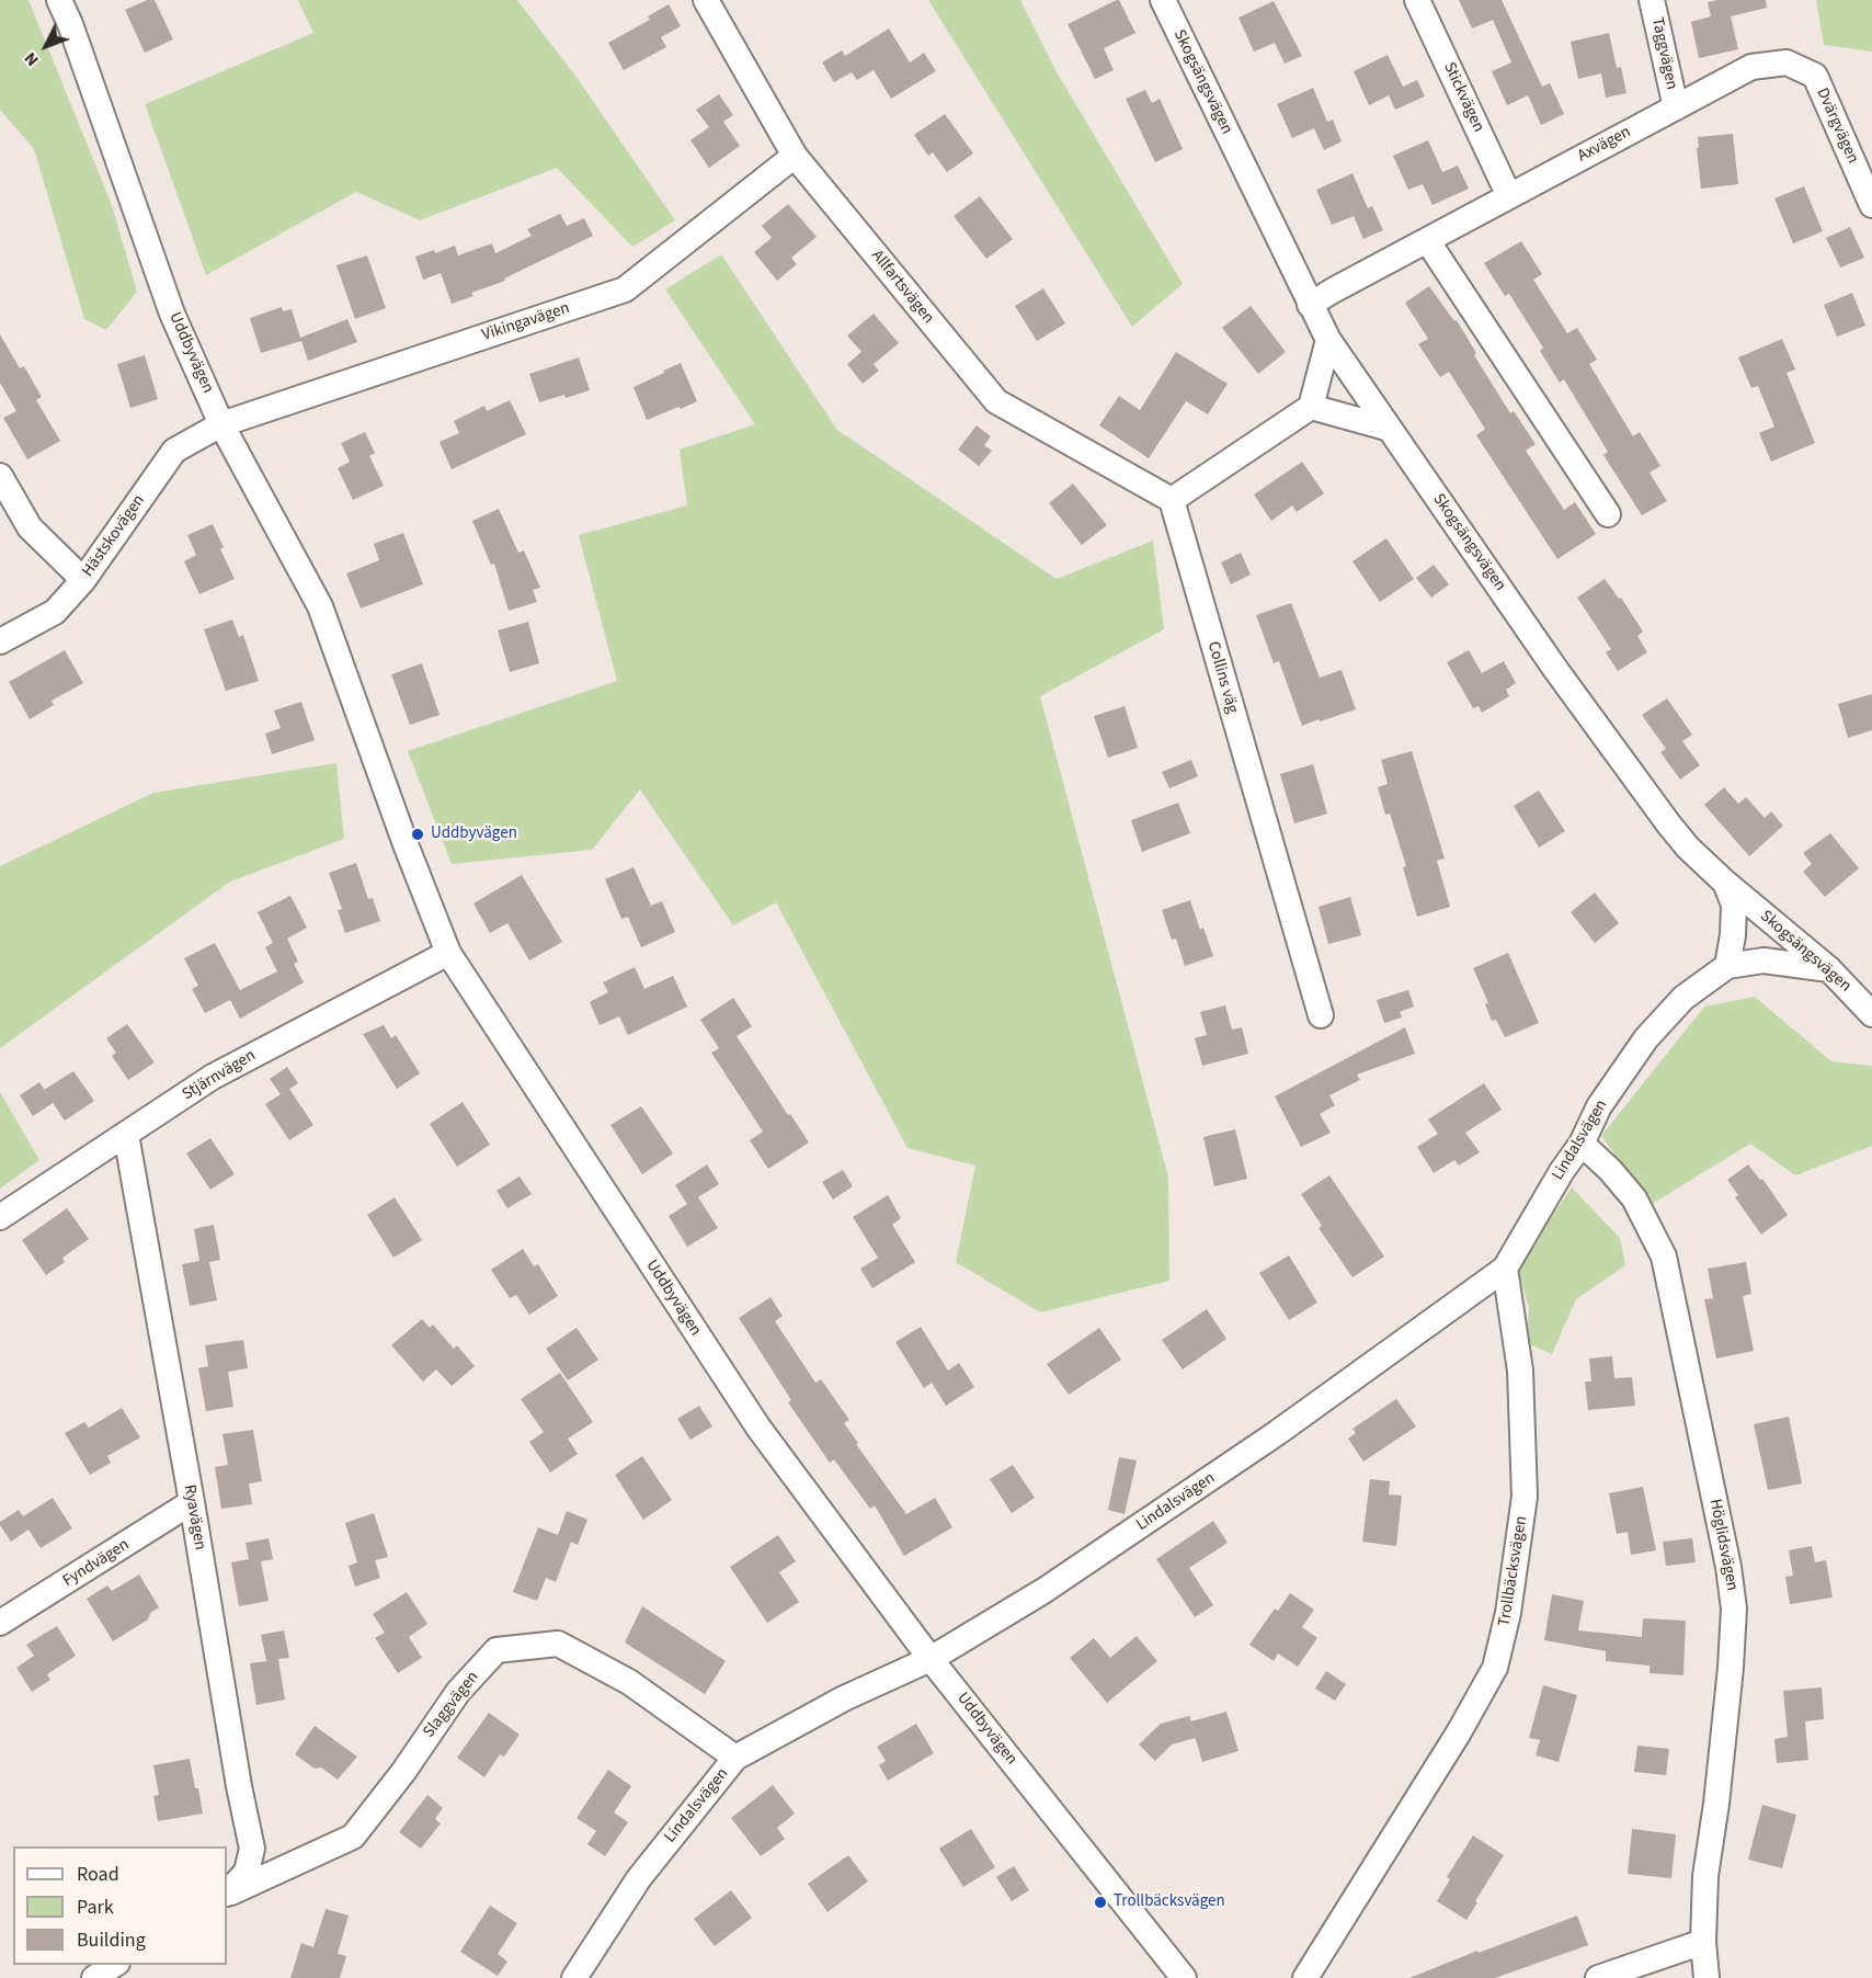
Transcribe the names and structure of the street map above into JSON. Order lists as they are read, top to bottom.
{
  "streets": {
    "street": [
      "Taggvägen",
      "Skogsängsvägen",
      "Stickvägen",
      "Dvärgvägen",
      "Axvägen",
      "Allfartsvägen",
      "Vikingavägen",
      "Uddbyvägen",
      "Hästskovägen",
      "Collins väg",
      "Stjärnvägen",
      "Lindalsvägen",
      "Ryavägen",
      "Höglidsvägen",
      "Fyndvägen",
      "Trollbäcksvägen",
      "Slaggvägen"
    ]
  },
  "crossings": [
    ["Taggvägen", "Axvägen"],
    ["Skogsängsvägen", "Axvägen"],
    ["Skogsängsvägen", "Lindalsvägen"],
    ["Stickvägen", "Axvägen"],
    ["Dvärgvägen", "Axvägen"],
    ["Allfartsvägen", "Vikingavägen"],
    ["Allfartsvägen", "Collins väg"],
    ["Vikingavägen", "Uddbyvägen"],
    ["Vikingavägen", "Hästskovägen"],
    ["Uddbyvägen", "Hästskovägen"],
    ["Uddbyvägen", "Stjärnvägen"],
    ["Uddbyvägen", "Lindalsvägen"],
    ["Stjärnvägen", "Ryavägen"],
    ["Lindalsvägen", "Höglidsvägen"],
    ["Lindalsvägen", "Trollbäcksvägen"],
    ["Lindalsvägen", "Slaggvägen"],
    ["Ryavägen", "Fyndvägen"]
  ],
  "places": ["Uddbyvägen", "Trollbäcksvägen"],
  "legend": ["Road", "Park", "Building"],
  "north": "bottom left"
}
